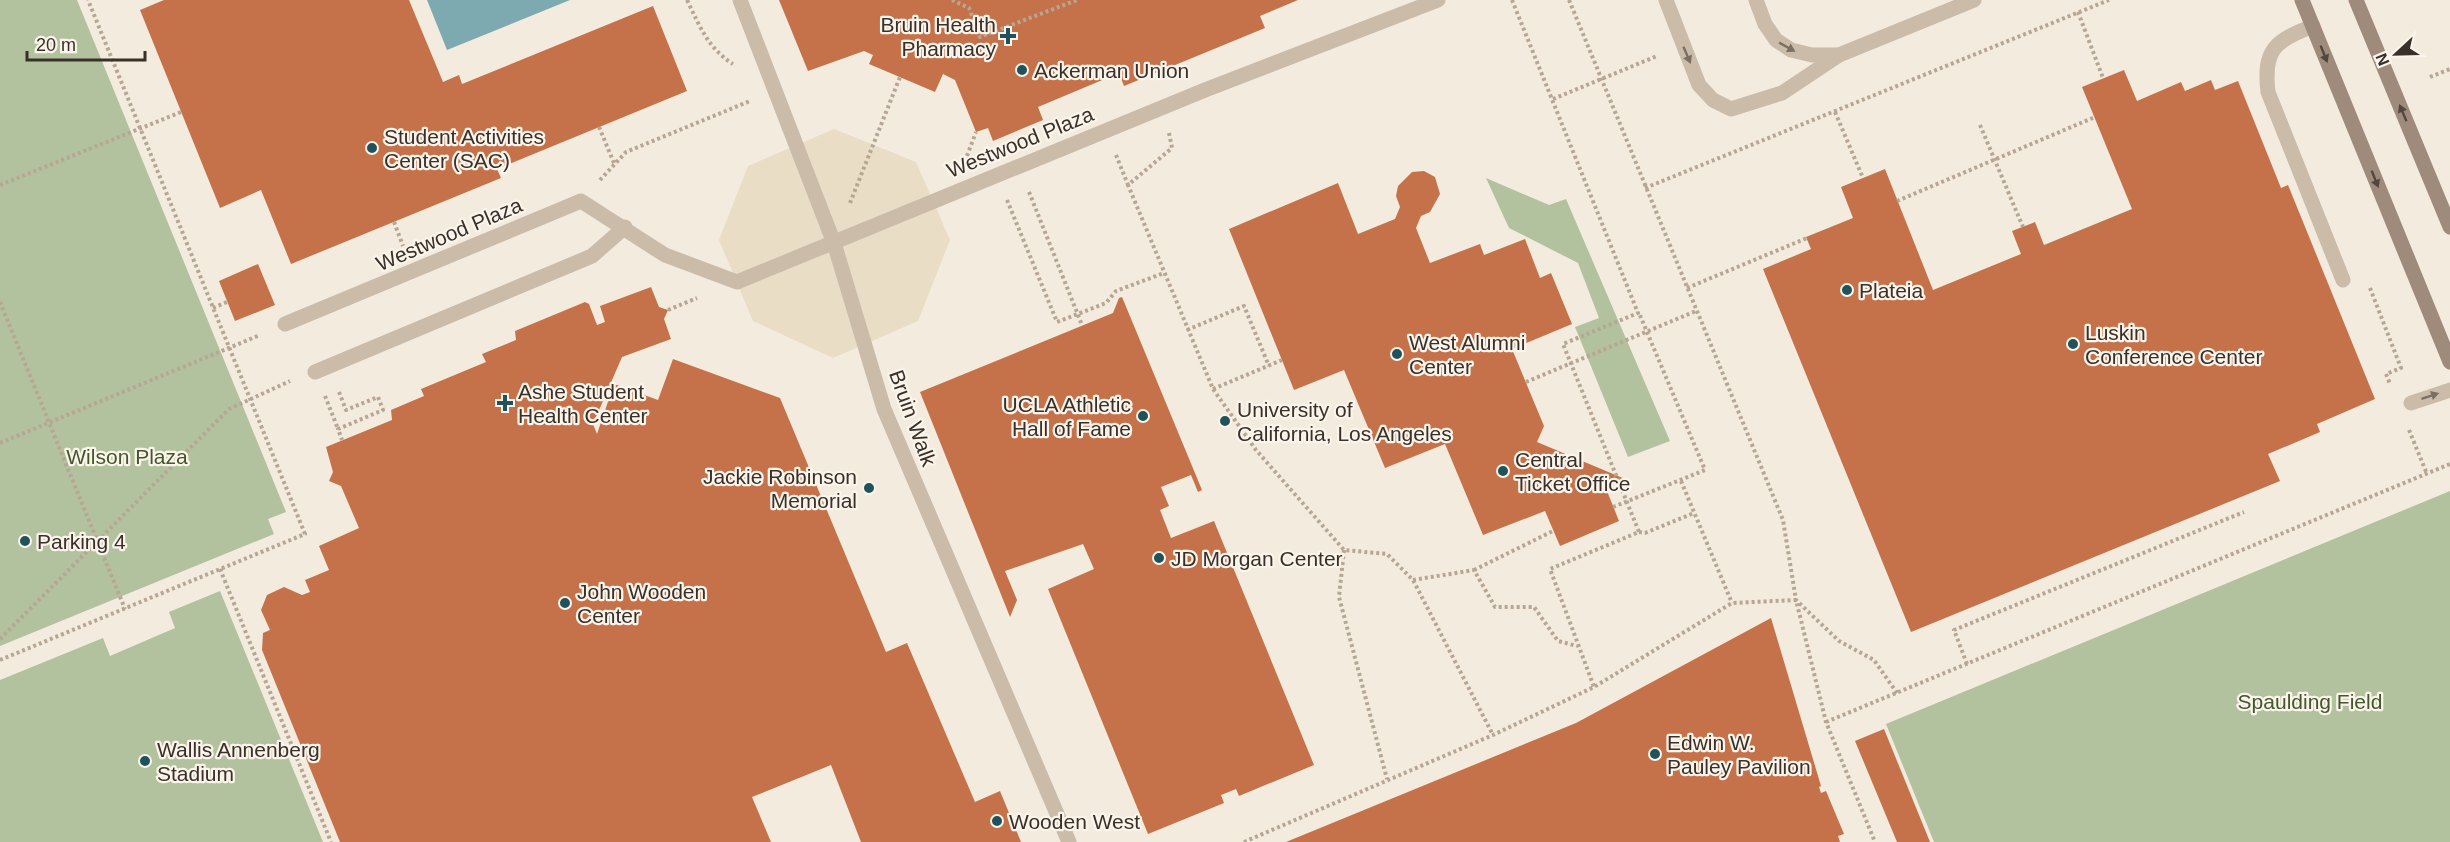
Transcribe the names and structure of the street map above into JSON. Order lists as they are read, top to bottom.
{
  "streets": {
    "street": ["Westwood Plaza", "Bruin Walk"]
  },
  "crossings": [
    ["Westwood Plaza", "Bruin Walk"]
  ],
  "parks": ["Wilson Plaza", "Spaulding Field"],
  "places": {
    "health": ["Bruin Health Pharmacy", "Ashe Student Health Center"],
    "other": [
      "Ackerman Union",
      "Student Activities Center (SAC)",
      "Plateia",
      "Luskin Conference Center",
      "West Alumni Center",
      "UCLA Athletic Hall of Fame",
      "University of California, Los Angeles",
      "Central Ticket Office",
      "Jackie Robinson Memorial",
      "Parking 4",
      "JD Morgan Center",
      "John Wooden Center",
      "Edwin W. Pauley Pavilion",
      "Wallis Annenberg Stadium",
      "Wooden West"
    ]
  },
  "scale_bar": "20 m",
  "north": "left"
}
